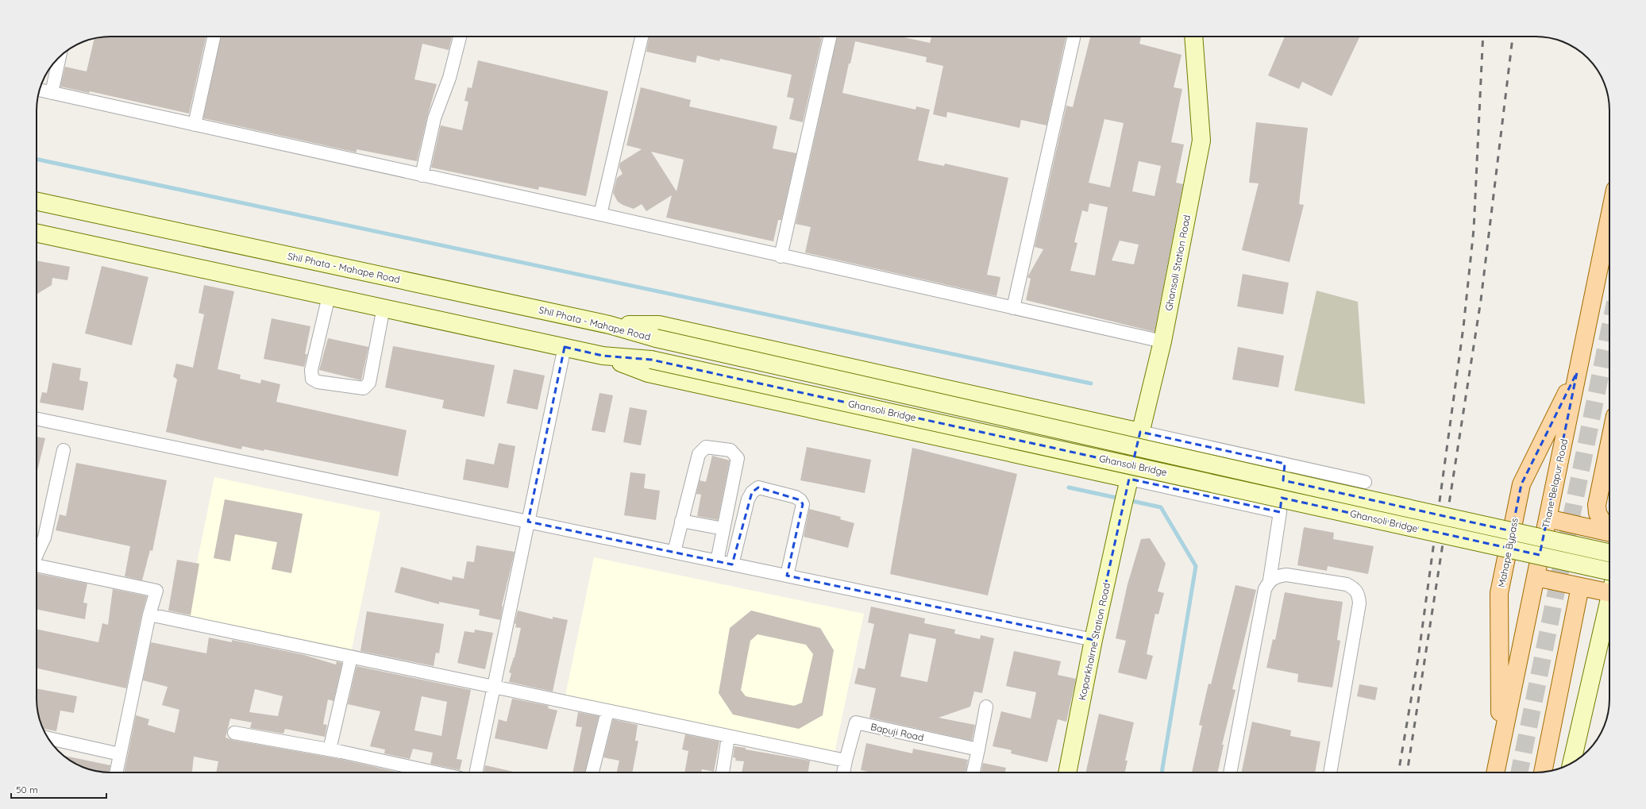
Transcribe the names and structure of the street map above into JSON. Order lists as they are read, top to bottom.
{
  "streets": {
    "main road": [
      "Ghansoli Station Road",
      "Shil Phata - Mahape Road",
      "Ghansoli Bridge",
      "Thane Belapur Road",
      "Mahape Bypass",
      "Koparkhairne Station Road"
    ],
    "street": ["Bapuji Road"]
  },
  "crossings": [
    ["Ghansoli Station Road", "Koparkhairne Station Road"],
    ["Shil Phata - Mahape Road", "Ghansoli Bridge"],
    ["Thane Belapur Road", "Mahape Bypass"]
  ],
  "scale_bar": "50 m"
}
